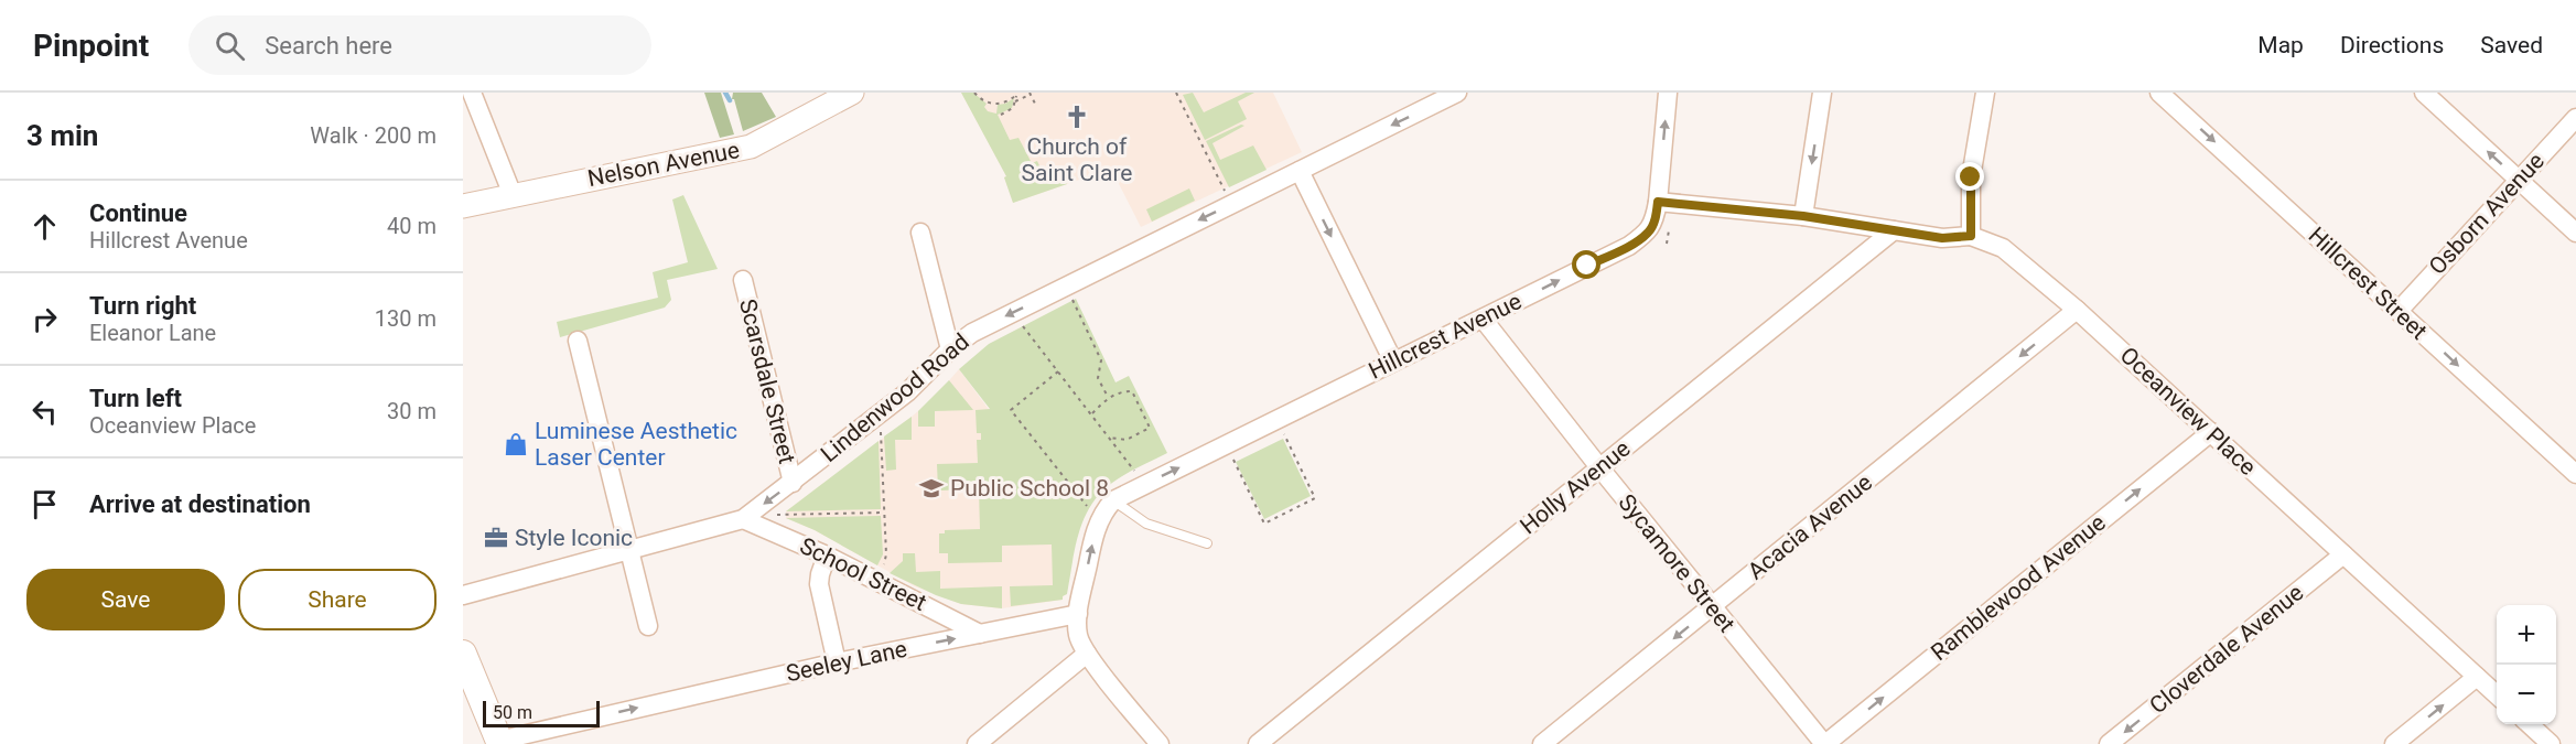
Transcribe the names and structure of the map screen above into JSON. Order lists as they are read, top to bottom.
{
  "streets": {
    "street": [
      "Nelson Avenue",
      "Osborn Avenue",
      "Hillcrest Street",
      "Hillcrest Avenue",
      "Scarsdale Street",
      "Lindenwood Road",
      "Oceanview Place",
      "Holly Avenue",
      "Acacia Avenue",
      "Sycamore Street",
      "School Street",
      "Ramblewood Avenue",
      "Cloverdale Avenue",
      "Seeley Lane"
    ]
  },
  "crossings": [
    ["Osborn Avenue", "Hillcrest Street"],
    ["Hillcrest Avenue", "Sycamore Street"],
    ["Scarsdale Street", "Lindenwood Road"],
    ["Lindenwood Road", "School Street"],
    ["Oceanview Place", "Acacia Avenue"],
    ["Oceanview Place", "Ramblewood Avenue"],
    ["Oceanview Place", "Cloverdale Avenue"],
    ["Holly Avenue", "Sycamore Street"],
    ["Acacia Avenue", "Sycamore Street"],
    ["Sycamore Street", "Ramblewood Avenue"],
    ["School Street", "Seeley Lane"]
  ],
  "one_way": [
    "Hillcrest Street",
    "Hillcrest Avenue",
    "Lindenwood Road",
    "Acacia Avenue",
    "Ramblewood Avenue",
    "Cloverdale Avenue",
    "Seeley Lane"
  ],
  "places": {
    "church": ["Church of Saint Clare"],
    "shop": ["Luminese Aesthetic Laser Center"],
    "school or university": ["Public School 8"],
    "office": ["Style Iconic"]
  },
  "scale_bar": "50 m",
  "page": {
    "header": "Pinpoint",
    "search": "Search here",
    "nav": ["Map", "Directions", "Saved"],
    "heading": ["3 min", "Walk · 200 m"],
    "list": [
      ["Continue", "Hillcrest Avenue", "40 m"],
      ["Turn right", "Eleanor Lane", "130 m"],
      ["Turn left", "Oceanview Place", "30 m"],
      "Arrive at destination"
    ],
    "buttons": ["Save", "Share"],
    "map_buttons": ["+", "−"],
    "scale": "50 m"
  }
}
